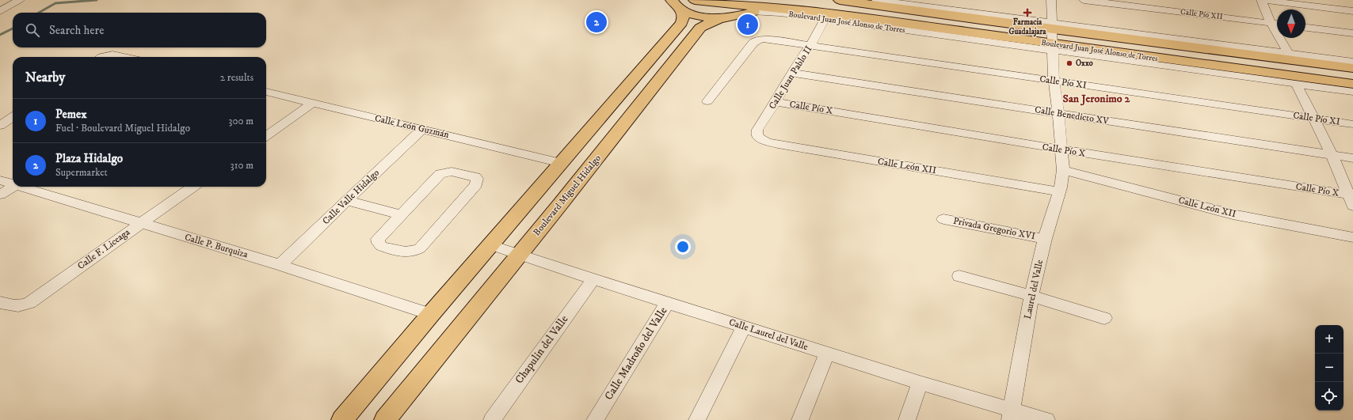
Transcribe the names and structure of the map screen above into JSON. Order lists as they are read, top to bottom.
{
  "streets": {
    "main road": ["Boulevard Juan José Alonso de Torres", "Boulevard Miguel Hidalgo"],
    "street": [
      "Calle Pío XII",
      "Calle Juan Pablo II",
      "Calle Pío XI",
      "Calle Pío X",
      "Calle Benedicto XV",
      "Calle León Guzmán",
      "Calle León XII",
      "Calle Valle Hidalgo",
      "Privada Gregorio XVI",
      "Calle P. Burquiza",
      "Calle F. Liceaga",
      "Laurel del Valle",
      "Calle Laurel del Valle",
      "Chapulin del Valle",
      "Calle Madroño del Valle"
    ]
  },
  "crossings": [
    ["Boulevard Juan José Alonso de Torres", "Calle Juan Pablo II"],
    ["Boulevard Juan José Alonso de Torres", "Boulevard Miguel Hidalgo"],
    ["Boulevard Juan José Alonso de Torres", "Laurel del Valle"],
    ["Calle Juan Pablo II", "Calle Pío XI"],
    ["Calle Juan Pablo II", "Calle Pío X"],
    ["Calle Juan Pablo II", "Calle Benedicto XV"],
    ["Calle Juan Pablo II", "Calle León XII"],
    ["Calle Pío XI", "Laurel del Valle"],
    ["Calle Pío X", "Laurel del Valle"],
    ["Calle Benedicto XV", "Laurel del Valle"],
    ["Calle León Guzmán", "Calle Valle Hidalgo"],
    ["Calle León XII", "Laurel del Valle"],
    ["Boulevard Miguel Hidalgo", "Calle Laurel del Valle"],
    ["Calle Valle Hidalgo", "Calle P. Burquiza"],
    ["Privada Gregorio XVI", "Laurel del Valle"],
    ["Calle P. Burquiza", "Calle F. Liceaga"],
    ["Laurel del Valle", "Calle Laurel del Valle"],
    ["Calle Laurel del Valle", "Chapulin del Valle"],
    ["Calle Laurel del Valle", "Calle Madroño del Valle"]
  ],
  "districts": ["San Jeronimo 2"],
  "places": {
    "health": ["Farmacia Guadalajara"],
    "other": ["Oxxo"]
  },
  "north": "bottom",
  "page": {
    "pins": ["2", "1"],
    "search": "Search here",
    "heading": ["Nearby", "2 results"],
    "list": [
      {
        "mark": "1",
        "name": "Pemex",
        "note": "Fuel · Boulevard Miguel Hidalgo",
        "value": "300 m"
      },
      {
        "mark": "2",
        "name": "Plaza Hidalgo",
        "note": "Supermarket",
        "value": "310 m"
      }
    ],
    "map_buttons": ["+", "−"]
  }
}
